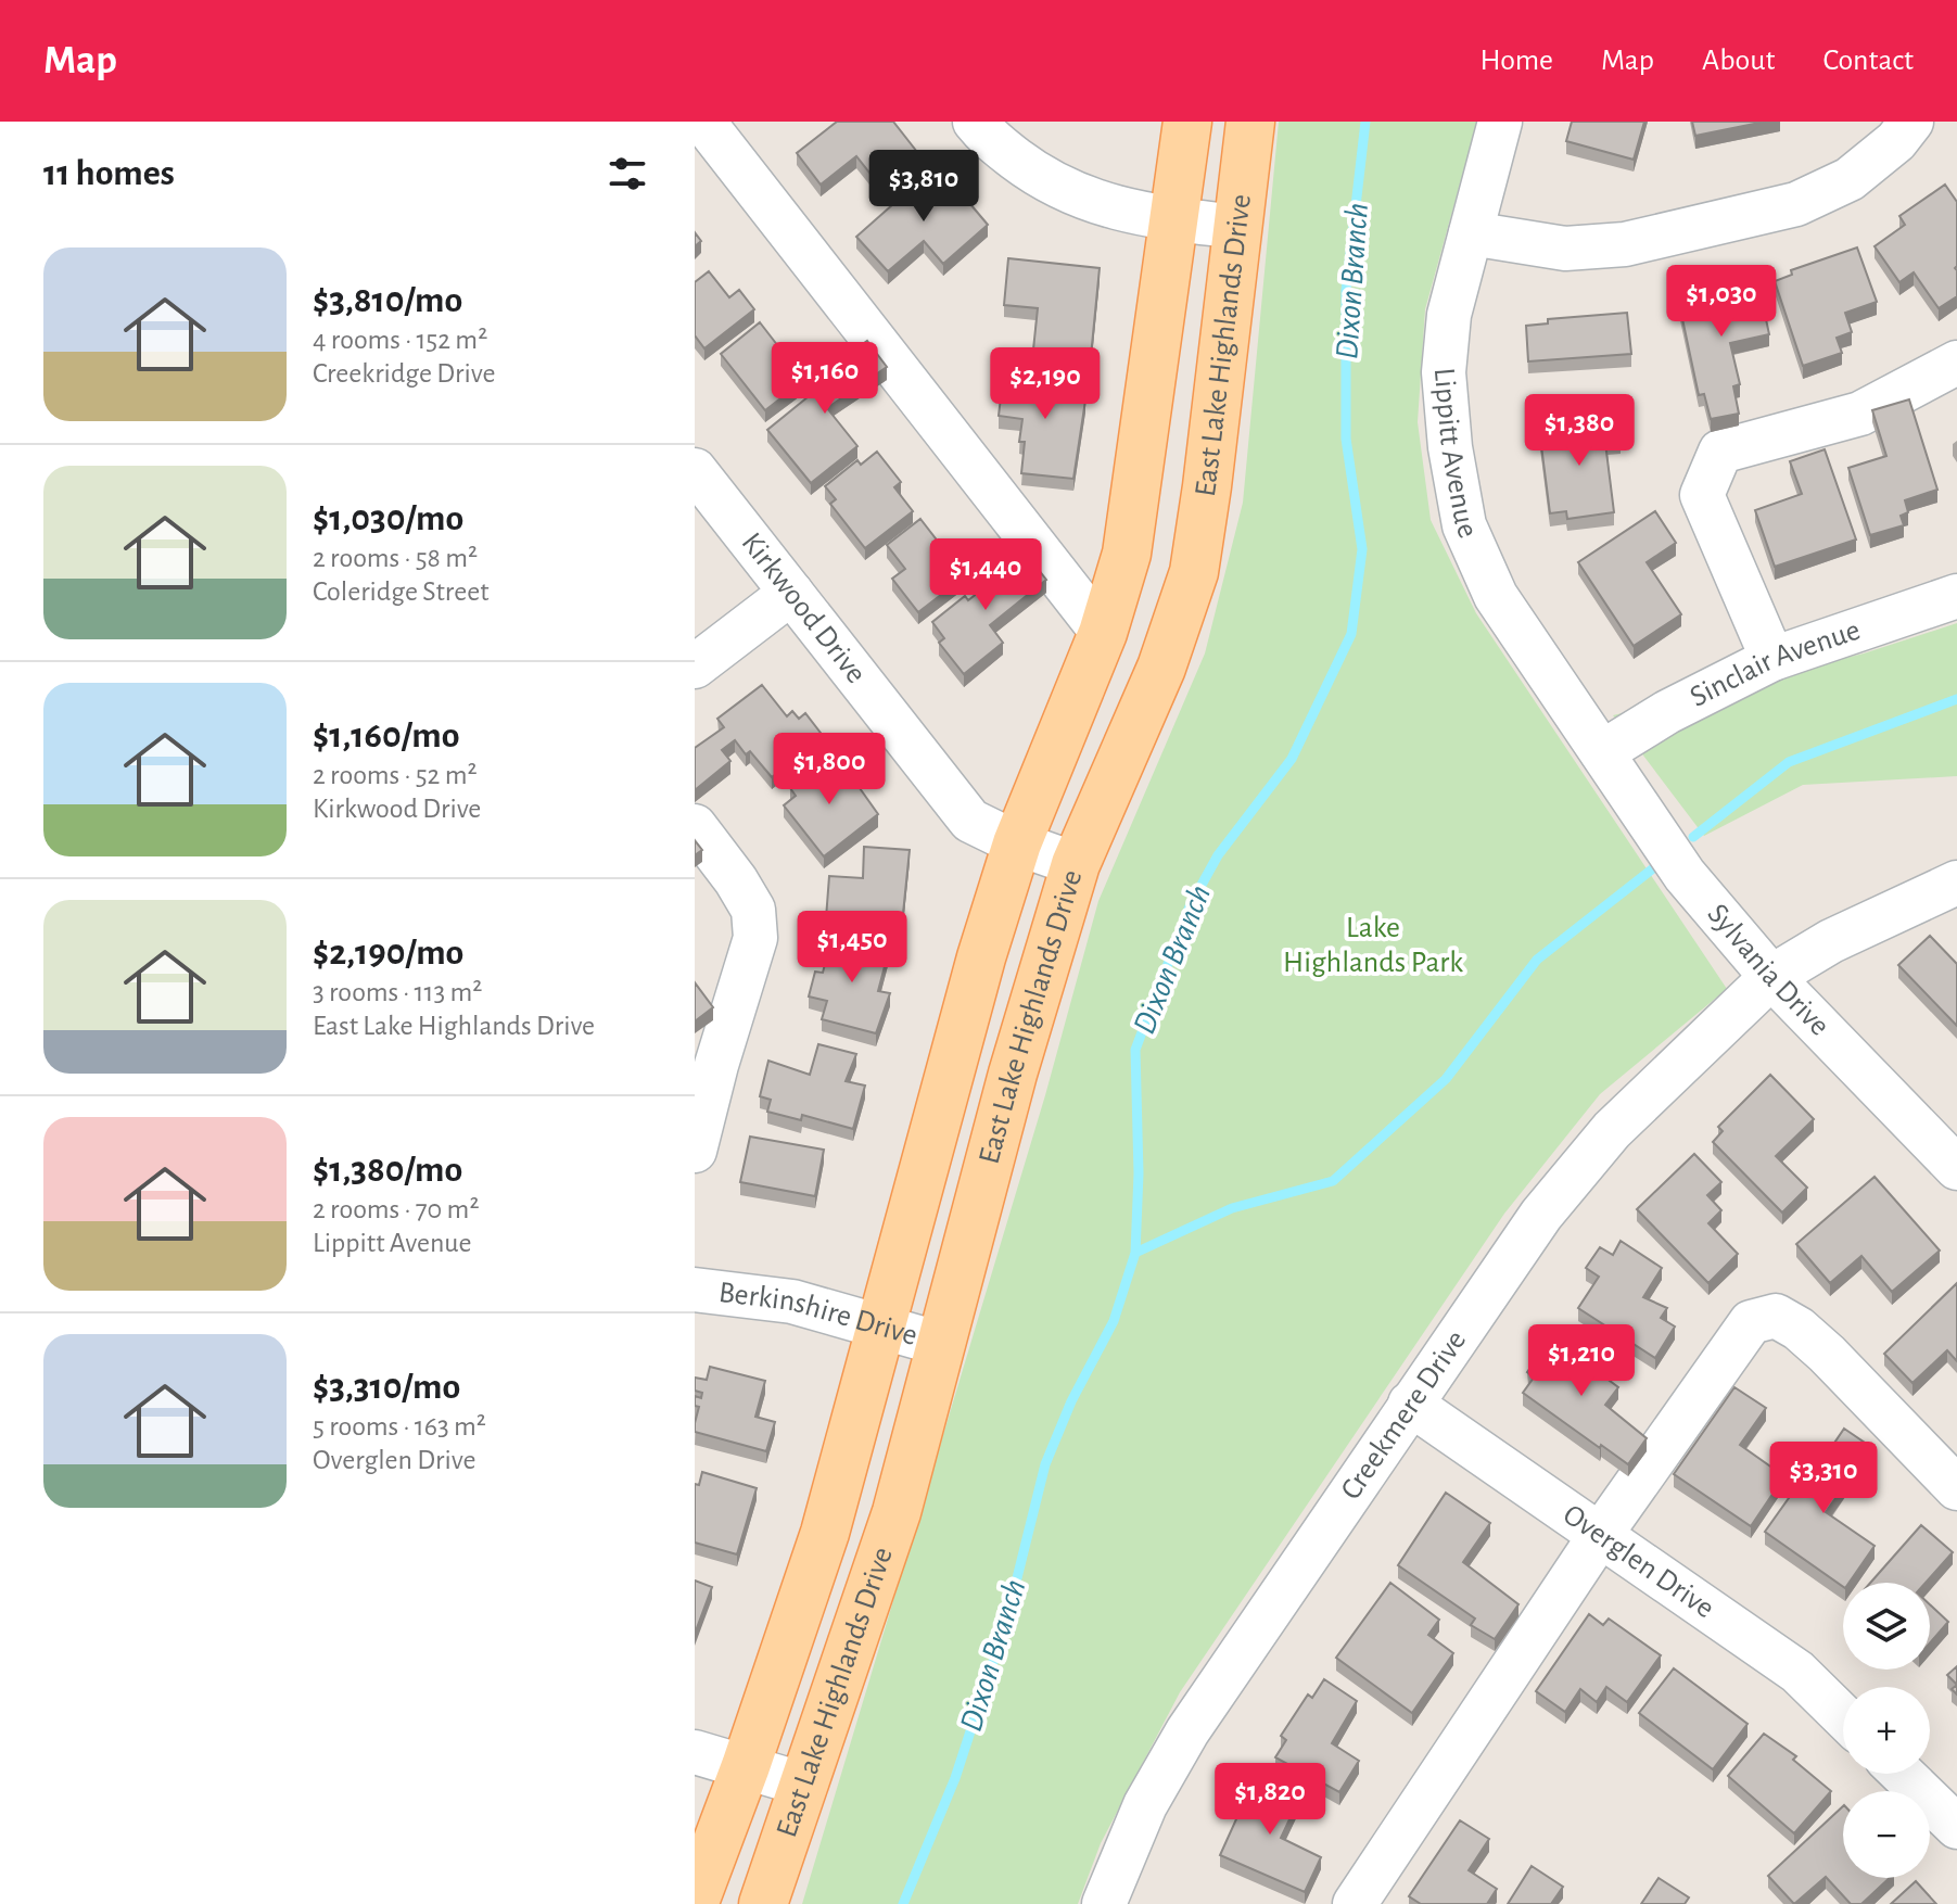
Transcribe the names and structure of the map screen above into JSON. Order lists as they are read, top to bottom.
{
  "streets": {
    "main road": ["East Lake Highlands Drive"],
    "street": [
      "Lippitt Avenue",
      "Kirkwood Drive",
      "Sinclair Avenue",
      "Sylvania Drive",
      "Berkinshire Drive",
      "Creekmere Drive",
      "Overglen Drive"
    ]
  },
  "crossings": [
    ["East Lake Highlands Drive", "Kirkwood Drive"],
    ["East Lake Highlands Drive", "Berkinshire Drive"],
    ["Lippitt Avenue", "Sinclair Avenue"],
    ["Lippitt Avenue", "Sylvania Drive"],
    ["Sinclair Avenue", "Sylvania Drive"],
    ["Sylvania Drive", "Creekmere Drive"],
    ["Creekmere Drive", "Overglen Drive"]
  ],
  "water": ["Dixon Branch"],
  "parks": ["Lake Highlands Park"],
  "page": {
    "header": "Map",
    "nav": [
      "Home",
      "Map",
      "About",
      "Contact"
    ],
    "heading": "11 homes",
    "price": [
      "$3,810",
      "$1,030",
      "$1,160",
      "$2,190",
      "$1,380",
      "$1,440",
      "$1,800",
      "$1,450",
      "$1,210",
      "$3,310",
      "$1,820"
    ],
    "list": [
      {
        "name": "$3,810/mo",
        "note": "4 rooms · 152 m² · Creekridge Drive"
      },
      {
        "name": "$1,030/mo",
        "note": "2 rooms · 58 m² · Coleridge Street"
      },
      {
        "name": "$1,160/mo",
        "note": "2 rooms · 52 m² · Kirkwood Drive"
      },
      {
        "name": "$2,190/mo",
        "note": "3 rooms · 113 m² · East Lake Highlands Drive"
      },
      {
        "name": "$1,380/mo",
        "note": "2 rooms · 70 m² · Lippitt Avenue"
      },
      {
        "name": "$3,310/mo",
        "note": "5 rooms · 163 m² · Overglen Drive"
      }
    ],
    "map_buttons": ["+", "−"]
  }
}
